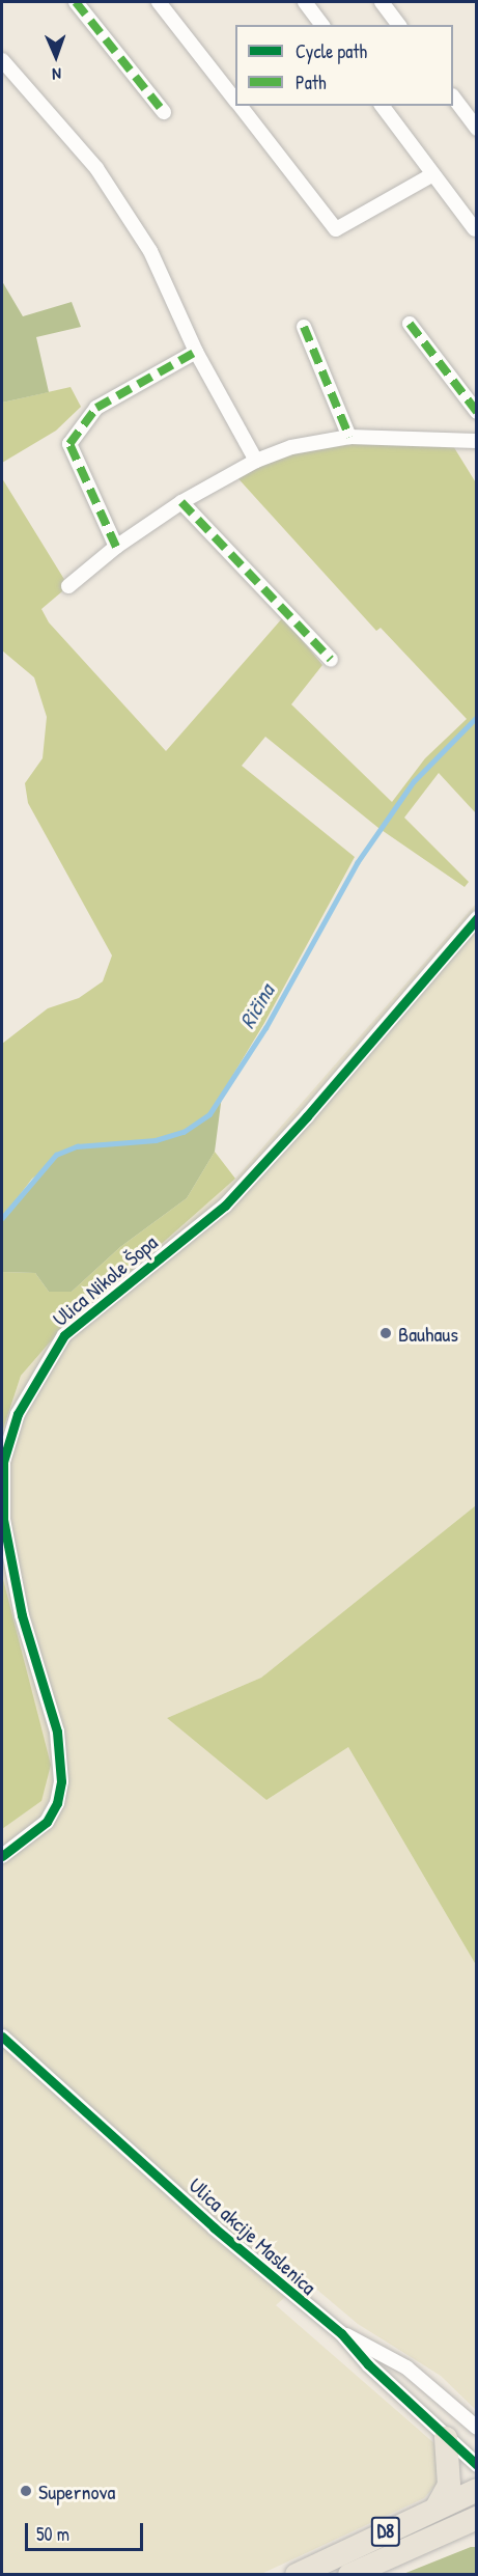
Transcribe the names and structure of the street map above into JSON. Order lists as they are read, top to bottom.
{
  "streets": {
    "main road": ["D8"],
    "street": ["Ulica Nikole Šopa", "Ulica akcije Maslenica"]
  },
  "water": ["Ričina"],
  "places": ["Bauhaus", "Supernova"],
  "legend": ["Cycle path", "Path"],
  "scale_bar": "50 m",
  "north": "bottom"
}
